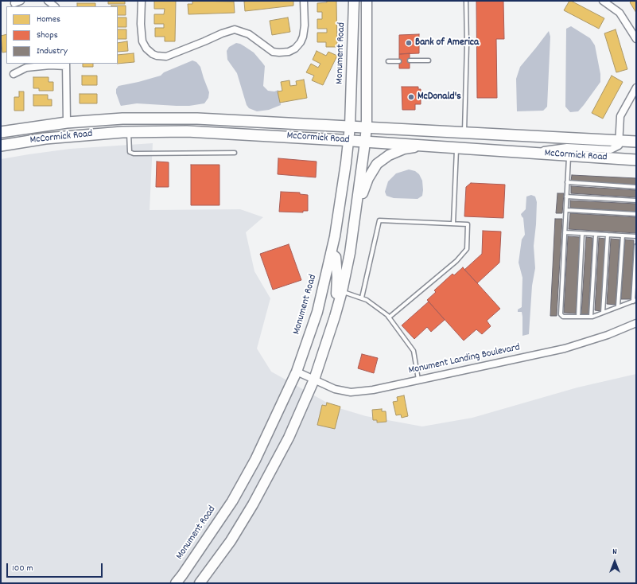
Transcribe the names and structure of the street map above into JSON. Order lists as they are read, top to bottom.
{
  "streets": {
    "main road": ["Monument Road", "McCormick Road"],
    "street": ["Monument Landing Boulevard"]
  },
  "crossings": [
    ["Monument Road", "McCormick Road"],
    ["Monument Road", "Monument Landing Boulevard"]
  ],
  "places": ["Bank of America", "McDonald's"],
  "legend": ["Homes", "Shops", "Industry"],
  "scale_bar": "100 m",
  "north": "top"
}
